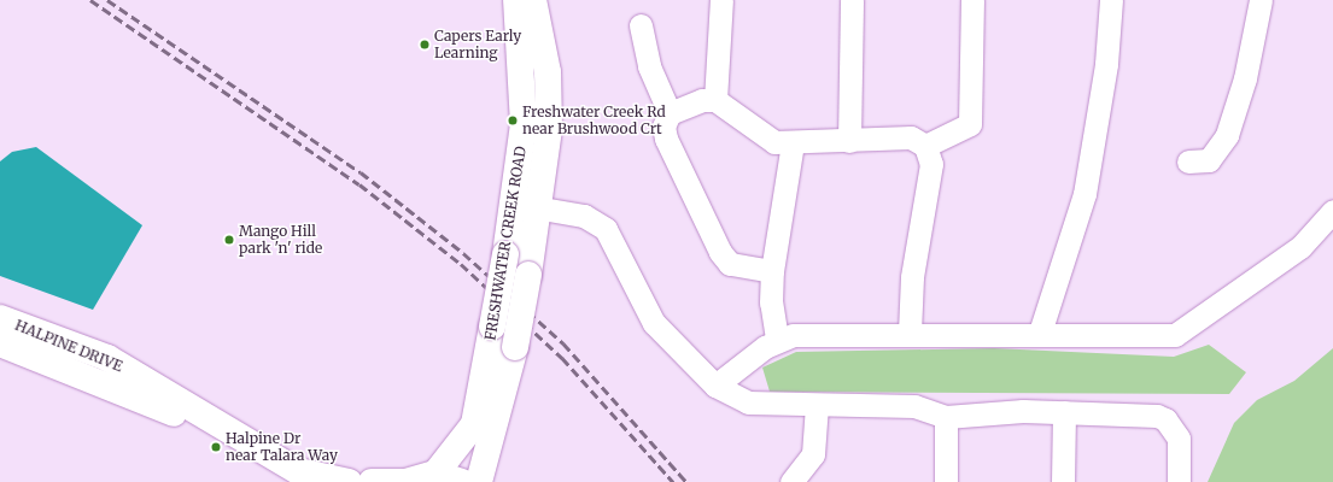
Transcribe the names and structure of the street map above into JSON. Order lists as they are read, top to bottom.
{
  "streets": {
    "main road": ["FRESHWATER CREEK ROAD", "HALPINE DRIVE"]
  },
  "places": [
    "Capers Early Learning",
    "Freshwater Creek Rd near Brushwood Crt",
    "Mango Hill park 'n' ride",
    "Halpine Dr near Talara Way"
  ]
}
